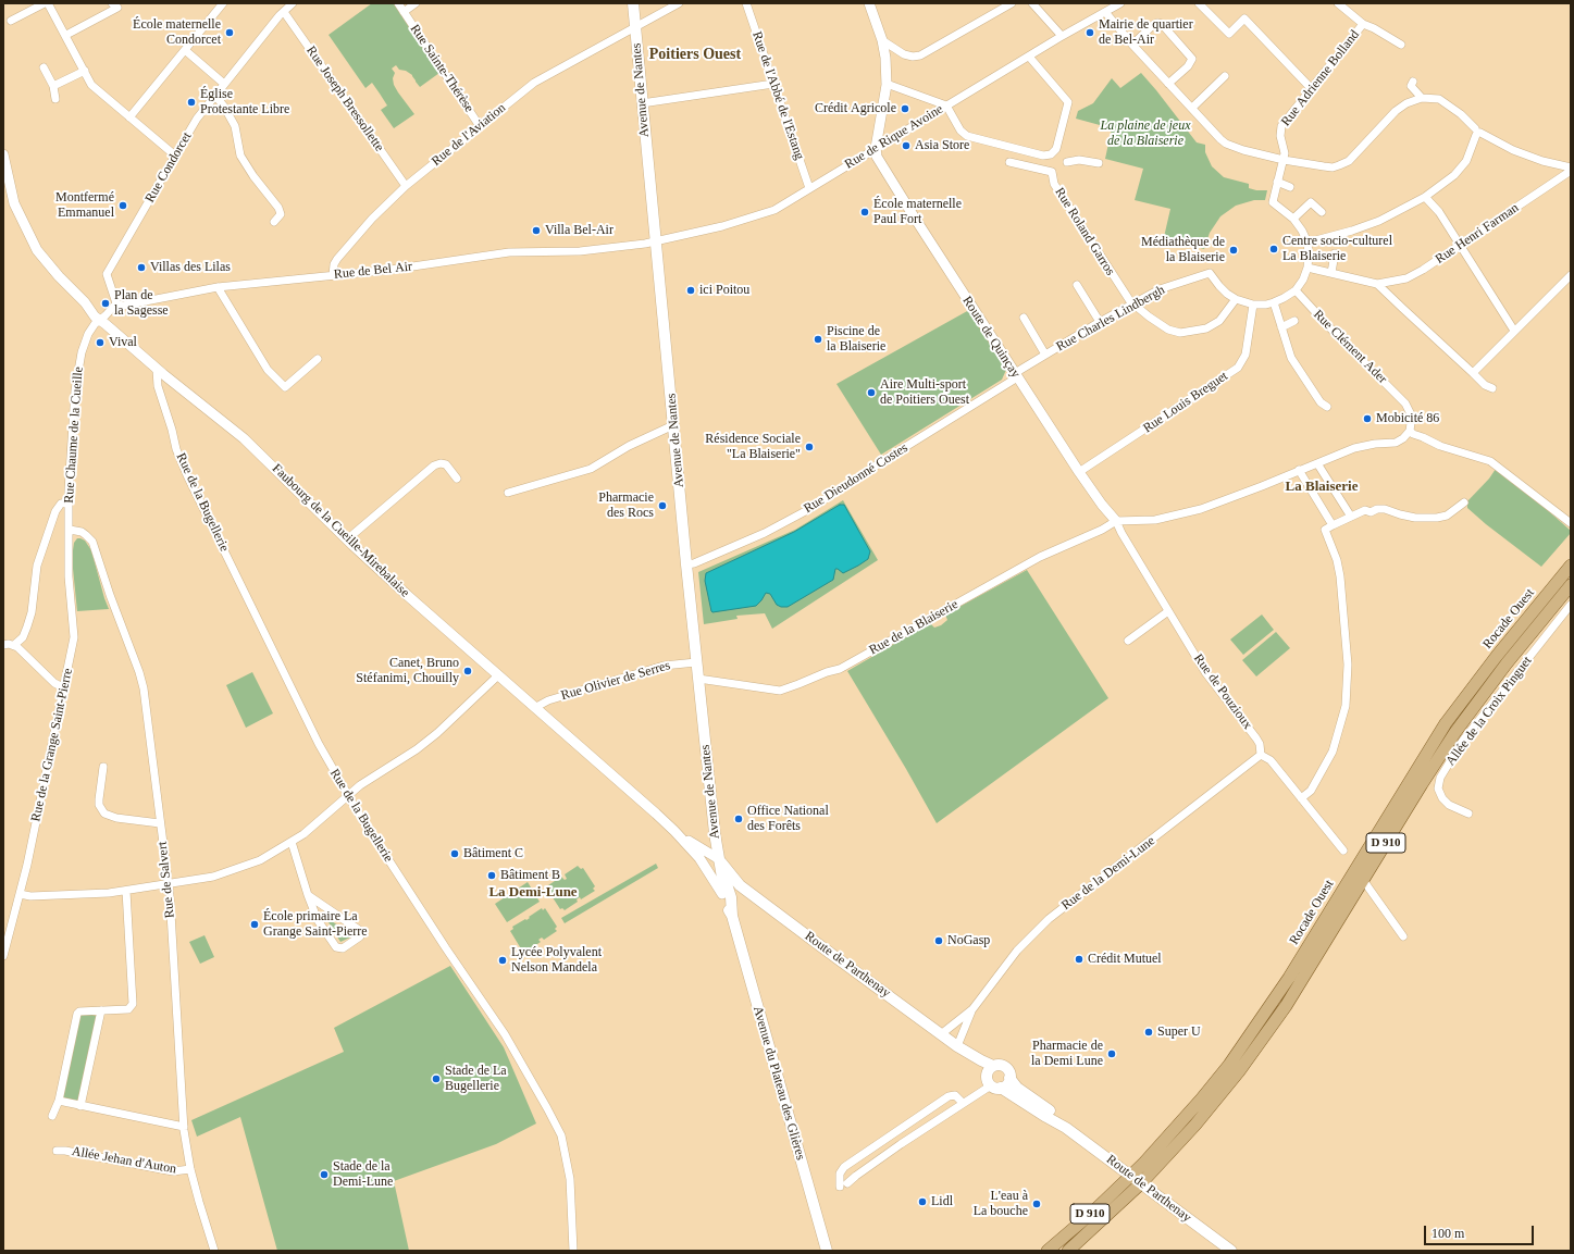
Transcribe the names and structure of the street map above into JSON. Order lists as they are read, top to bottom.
{
  "streets": {
    "main road": [
      "Avenue de Nantes",
      "Rocade Ouest",
      "D 910",
      "Route de Parthenay",
      "Avenue du Plateau des Glières"
    ],
    "street": [
      "Rue Sainte-Thérèse",
      "Rue Adrienne Bolland",
      "Rue de l'Abbé de l'Estang",
      "Rue Joseph Bressollette",
      "Rue de l'Aviation",
      "Rue de Rique Avoine",
      "Rue Condorcet",
      "Rue Roland Garros",
      "Rue Henri Farman",
      "Rue de Bel Air",
      "Rue Charles Lindbergh",
      "Route de Quinçay",
      "Rue Clément Ader",
      "Rue Louis Breguet",
      "Rue Chaume de la Cueille",
      "Rue Dieudonné Costes",
      "Rue de la Bugellerie",
      "Faubourg de la Cueille-Mirebalaise",
      "Rue de la Blaiserie",
      "Rue Olivier de Serres",
      "Rue de Pouzioux",
      "Allée de la Croix Pinguet",
      "Rue de la Grange Saint-Pierre",
      "Rue de la Demi-Lune",
      "Rue de Salvert",
      "Allée Jehan d'Auton"
    ]
  },
  "crossings": [
    ["Rue Sainte-Thérèse", "Rue de l'Aviation"],
    ["Avenue de Nantes", "Rue de l'Aviation"],
    ["Avenue de Nantes", "Rue de Rique Avoine"],
    ["Avenue de Nantes", "Rue de Bel Air"],
    ["Avenue de Nantes", "Rue Dieudonné Costes"],
    ["Avenue de Nantes", "Rue de la Blaiserie"],
    ["Avenue de Nantes", "Rue Olivier de Serres"],
    ["Avenue de Nantes", "Route de Parthenay"],
    ["Avenue de Nantes", "Avenue du Plateau des Glières"],
    ["Rue de l'Abbé de l'Estang", "Rue de Rique Avoine"],
    ["Rue Joseph Bressollette", "Rue de l'Aviation"],
    ["Rue Joseph Bressollette", "Rue Condorcet"],
    ["Rue de l'Aviation", "Rue de Bel Air"],
    ["Rue de Rique Avoine", "Rue de Bel Air"],
    ["Rue de Rique Avoine", "Route de Quinçay"],
    ["Rue Condorcet", "Rue de Bel Air"],
    ["Rue Roland Garros", "Rue Charles Lindbergh"],
    ["Rue Charles Lindbergh", "Route de Quinçay"],
    ["Rue Charles Lindbergh", "Rue Dieudonné Costes"],
    ["Route de Quinçay", "Rue Louis Breguet"],
    ["Route de Quinçay", "Rue Dieudonné Costes"],
    ["Route de Quinçay", "Rue de la Blaiserie"],
    ["Route de Quinçay", "Rue de Pouzioux"],
    ["Rue Chaume de la Cueille", "Faubourg de la Cueille-Mirebalaise"],
    ["Rue Chaume de la Cueille", "Rue de la Grange Saint-Pierre"],
    ["Rue Chaume de la Cueille", "Rue de Salvert"],
    ["Rue de la Bugellerie", "Faubourg de la Cueille-Mirebalaise"],
    ["Faubourg de la Cueille-Mirebalaise", "Rue Olivier de Serres"],
    ["Rocade Ouest", "D 910"],
    ["Rocade Ouest", "Route de Parthenay"],
    ["Rue de la Blaiserie", "Rue de Pouzioux"],
    ["Rue de Pouzioux", "Rue de la Demi-Lune"],
    ["Rue de la Grange Saint-Pierre", "Rue de Salvert"],
    ["D 910", "Route de Parthenay"],
    ["Rue de la Demi-Lune", "Route de Parthenay"],
    ["Rue de Salvert", "Allée Jehan d'Auton"],
    ["Route de Parthenay", "Avenue du Plateau des Glières"]
  ],
  "districts": ["Poitiers Ouest", "La Blaiserie", "La Demi-Lune"],
  "parks": ["La plaine de jeux de la Blaiserie"],
  "places": [
    "École maternelle Condorcet",
    "Mairie de quartier de Bel-Air",
    "Église Protestante Libre",
    "Crédit Agricole",
    "Asia Store",
    "Montfermé Emmanuel",
    "École maternelle Paul Fort",
    "Villa Bel-Air",
    "Centre socio-culturel La Blaiserie",
    "Médiathèque de la Blaiserie",
    "Villas des Lilas",
    "ici Poitou",
    "Plan de la Sagesse",
    "Piscine de la Blaiserie",
    "Vival",
    "Aire Multi-sport de Poitiers Ouest",
    "Mobicité 86",
    "Résidence Sociale \"La Blaiserie\"",
    "Pharmacie des Rocs",
    "Canet, Bruno Stéfanimi, Chouilly",
    "Office National des Forêts",
    "Bâtiment C",
    "Bâtiment B",
    "École primaire La Grange Saint-Pierre",
    "NoGasp",
    "Crédit Mutuel",
    "Lycée Polyvalent Nelson Mandela",
    "Super U",
    "Pharmacie de la Demi Lune",
    "Stade de La Bugellerie",
    "Stade de la Demi-Lune",
    "Lidl",
    "L'eau à La bouche"
  ],
  "scale_bar": "100 m"
}
